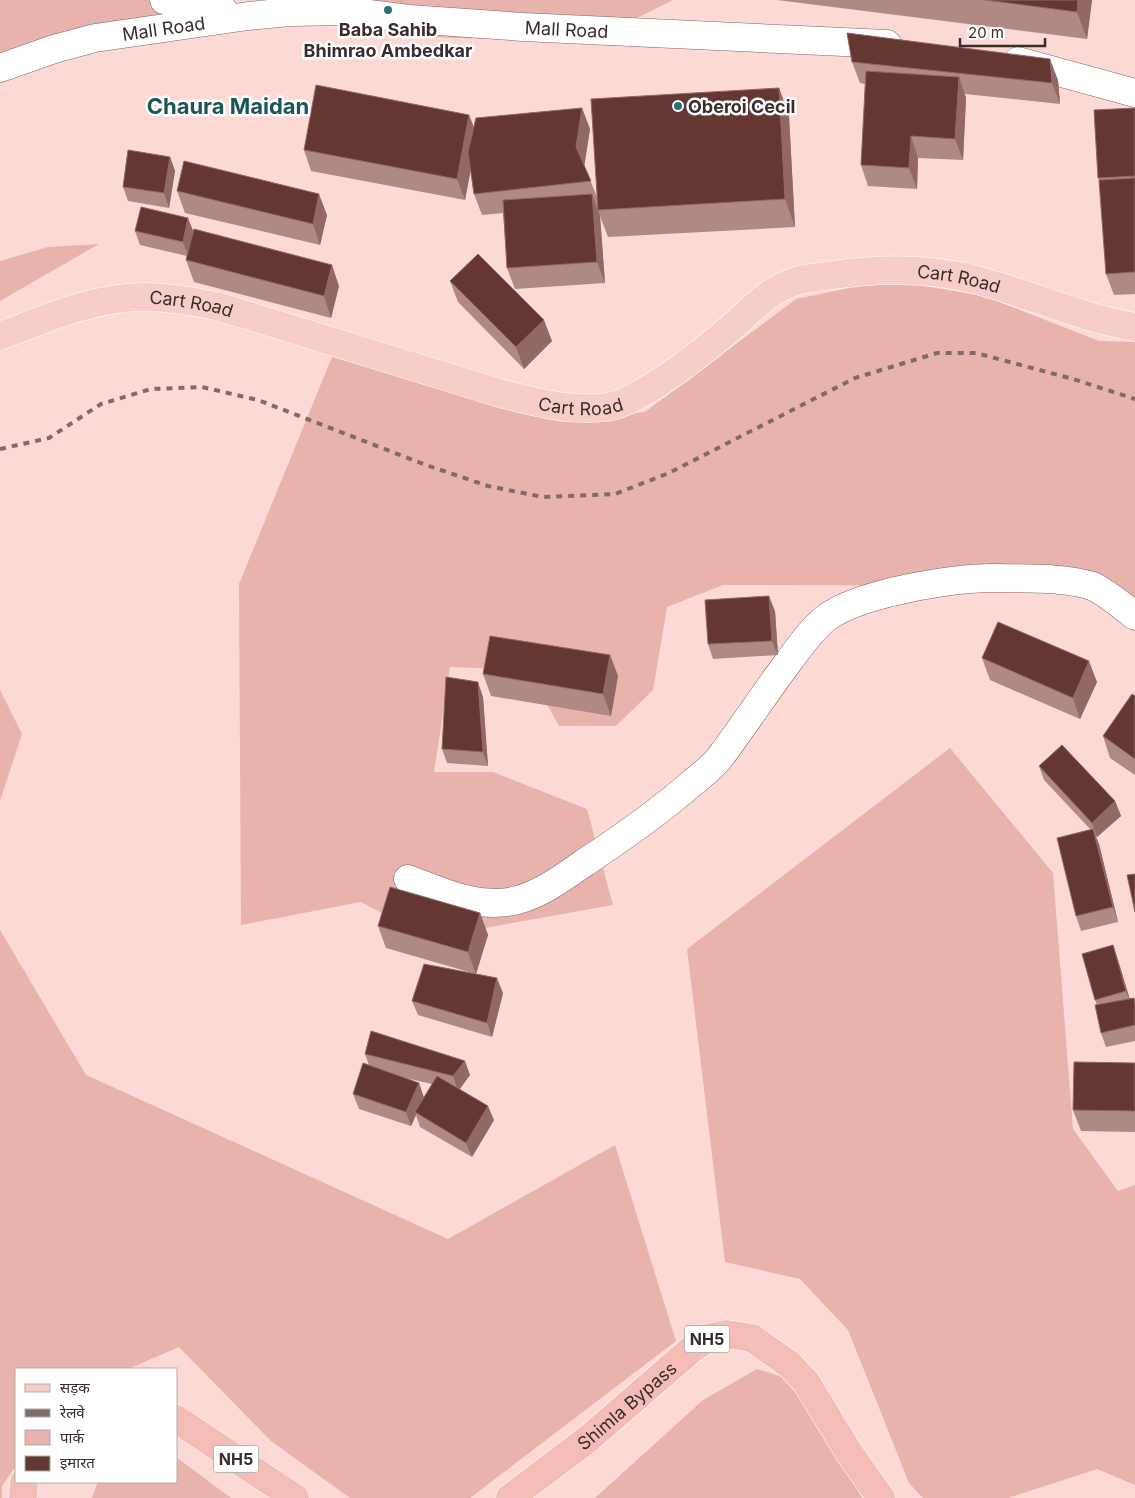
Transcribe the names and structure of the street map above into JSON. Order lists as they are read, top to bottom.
{
  "streets": {
    "highway": ["NH5", "Shimla Bypass"],
    "main road": ["Cart Road"],
    "street": ["Mall Road"]
  },
  "districts": ["Chaura Maidan"],
  "places": ["Baba Sahib Bhimrao Ambedkar", "Oberoi Cecil"],
  "legend": [
    "सड़क",
    "रेलवे",
    "पार्क",
    "इमारत"
  ],
  "scale_bar": "20 m"
}
